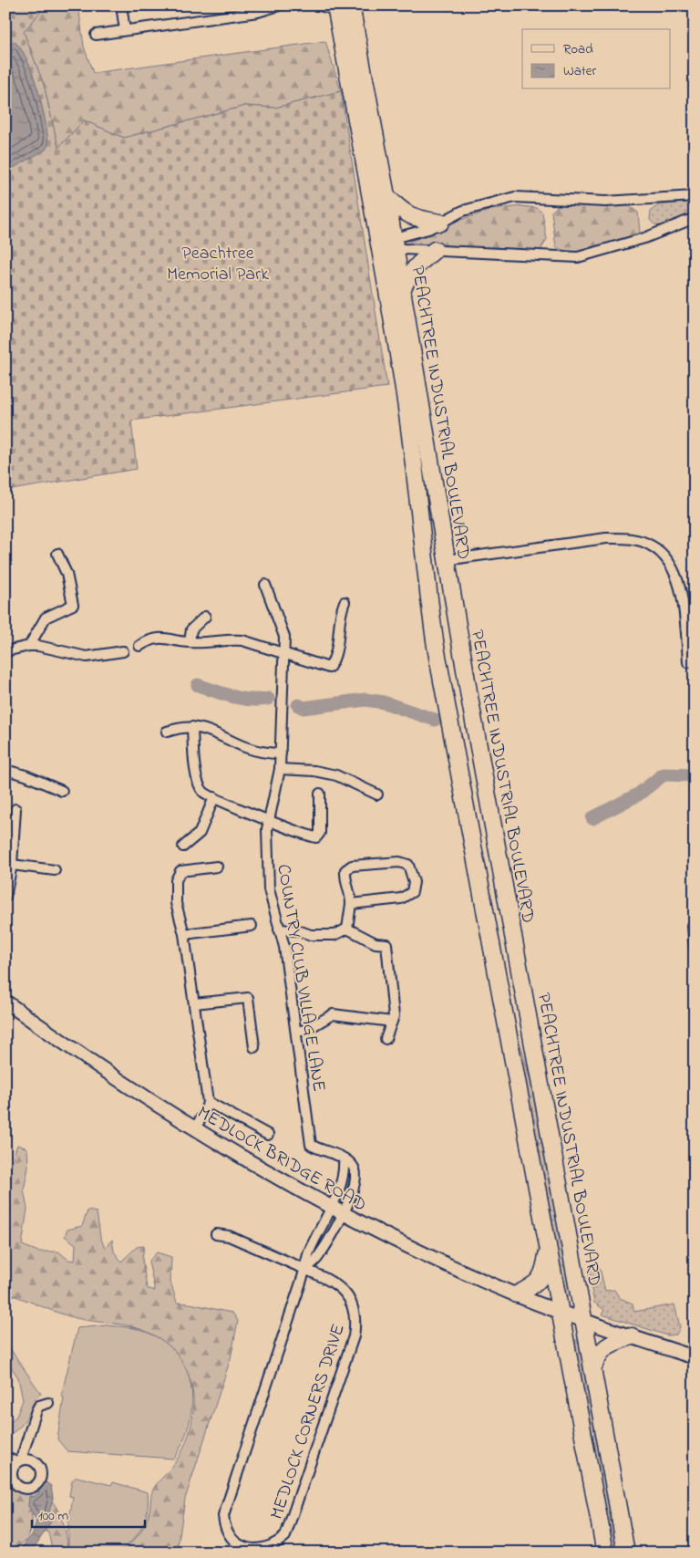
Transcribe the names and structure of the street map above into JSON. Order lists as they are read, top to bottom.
{
  "streets": {
    "highway": ["PEACHTREE INDUSTRIAL BOULEVARD"],
    "main road": ["MEDLOCK BRIDGE ROAD"],
    "street": ["COUNTRY CLUB VILLAGE LANE", "MEDLOCK CORNERS DRIVE"]
  },
  "crossings": [
    ["PEACHTREE INDUSTRIAL BOULEVARD", "MEDLOCK BRIDGE ROAD"],
    ["MEDLOCK BRIDGE ROAD", "MEDLOCK CORNERS DRIVE"]
  ],
  "parks": ["Peachtree Memorial Park"],
  "legend": ["Road", "Water"],
  "scale_bar": "100 m"
}
